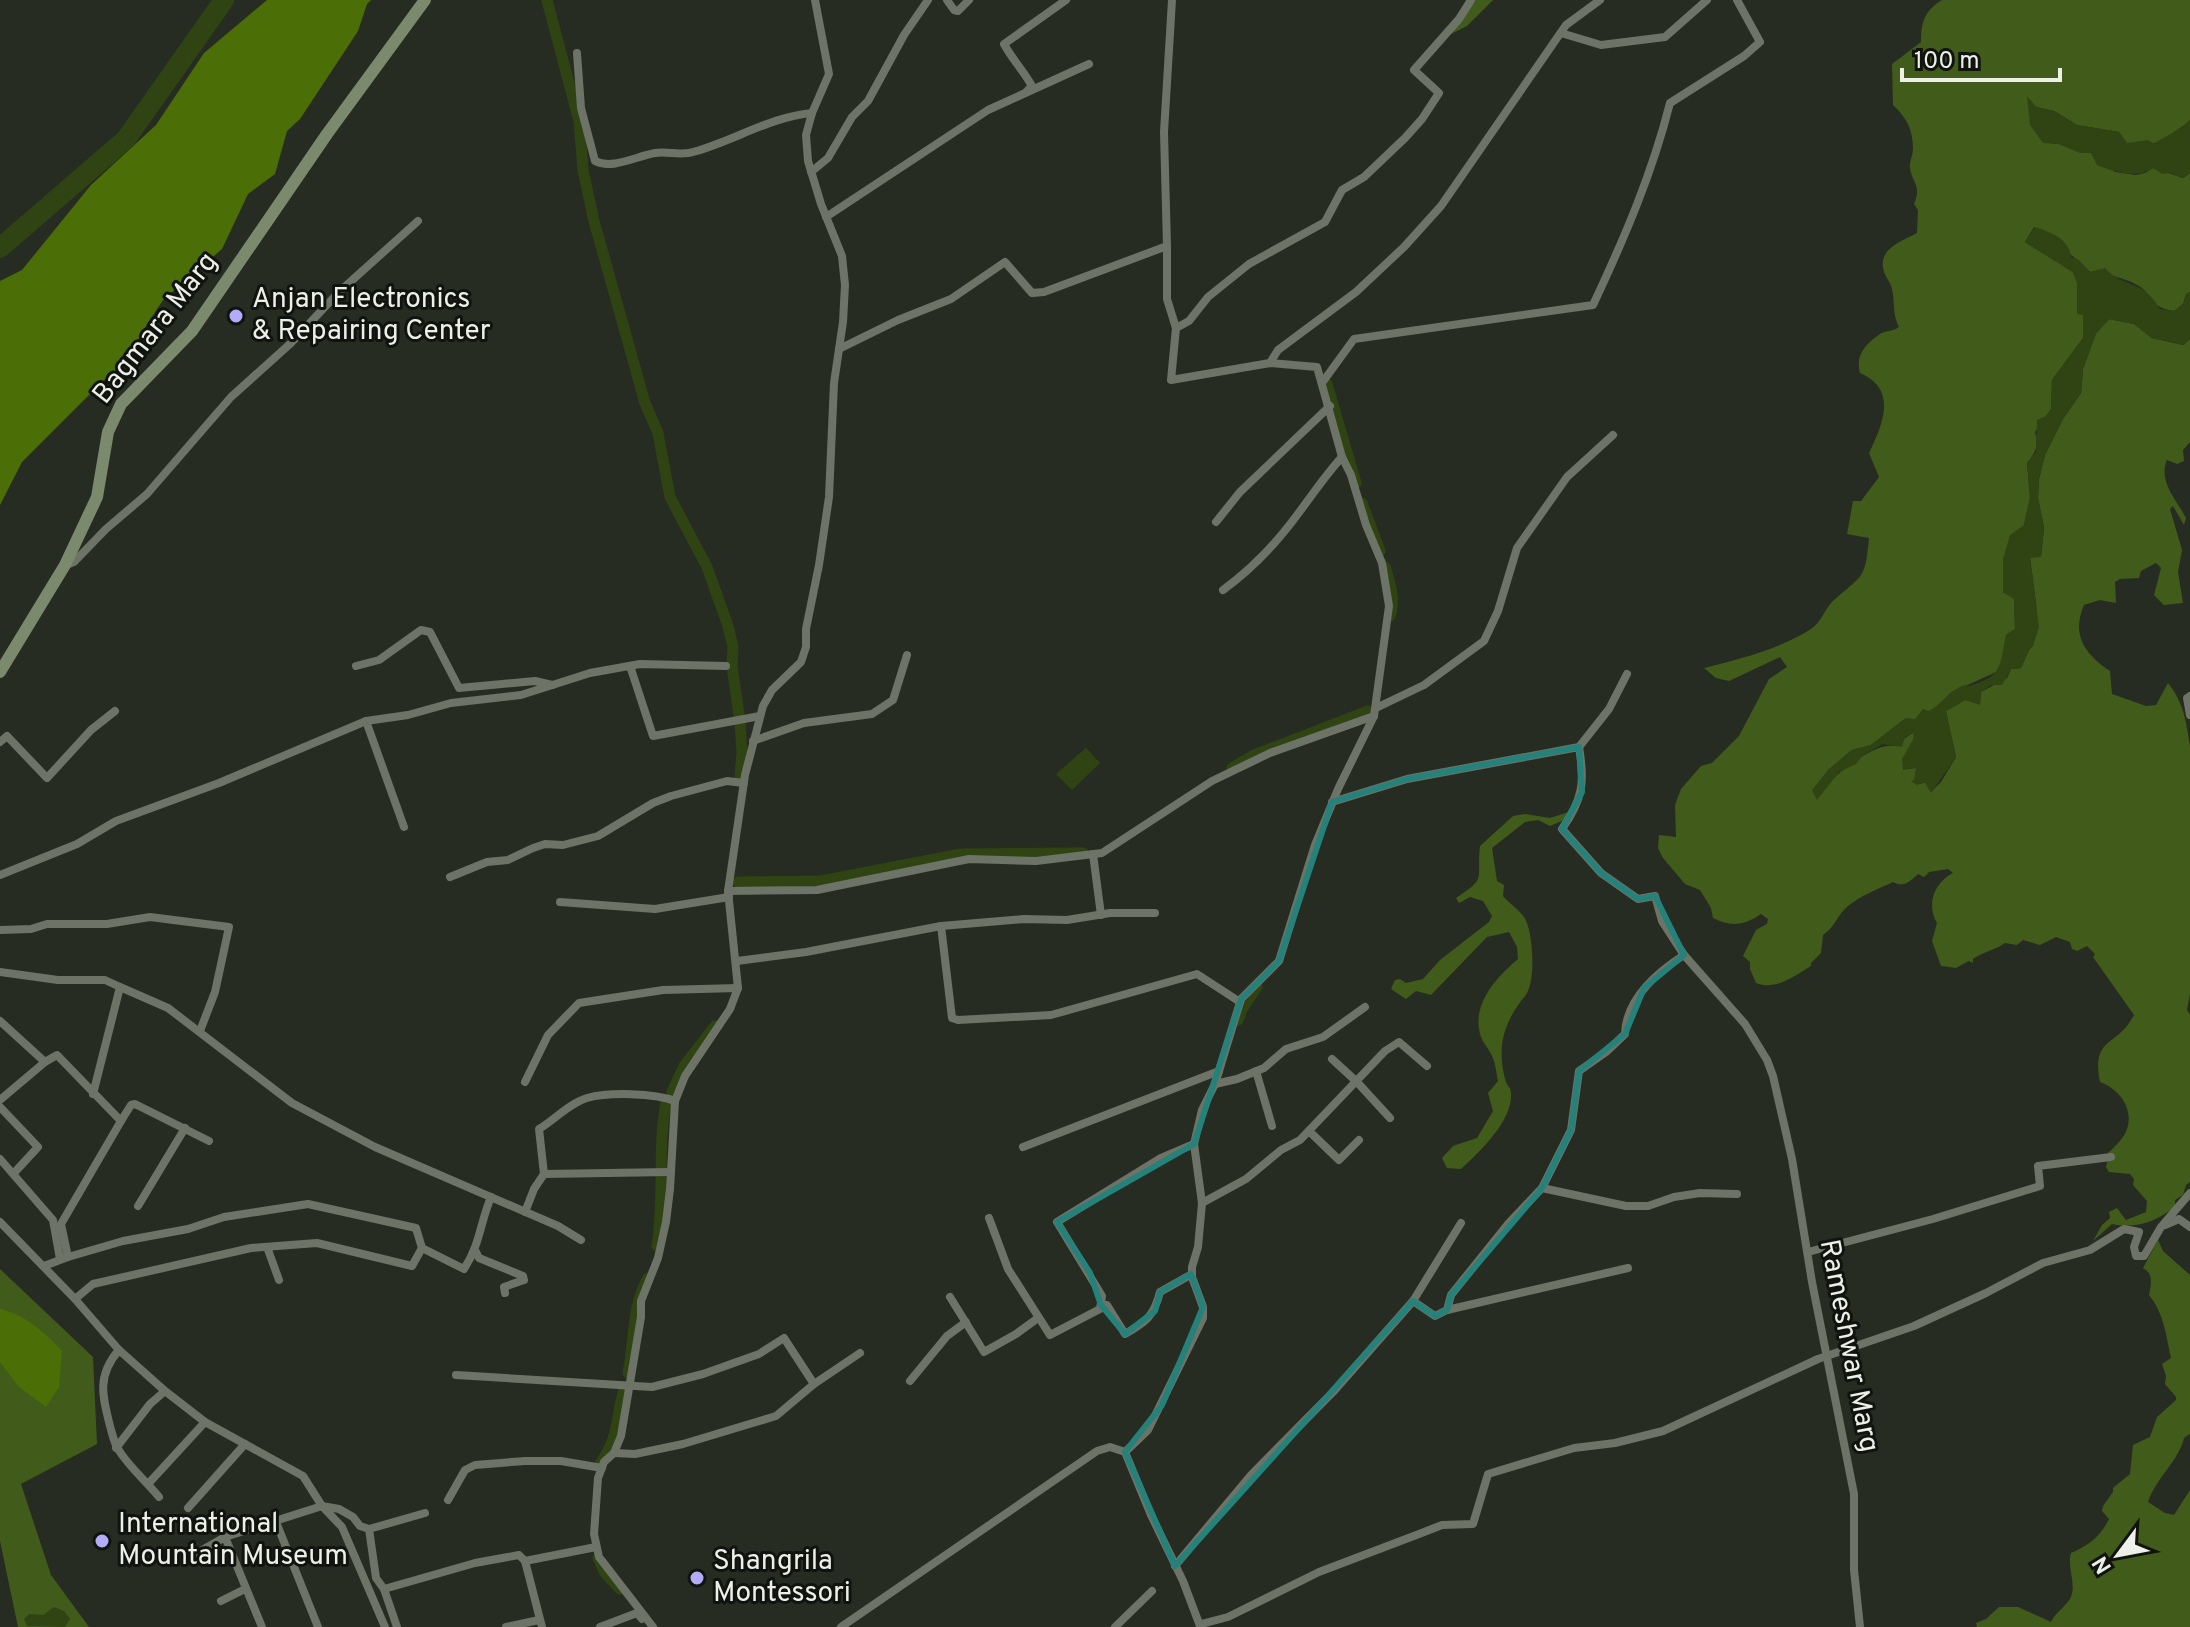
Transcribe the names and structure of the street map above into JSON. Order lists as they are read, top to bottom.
{
  "streets": {
    "main road": ["Bagmara Marg"],
    "street": ["Rameshwar Marg"]
  },
  "places": ["Anjan Electronics & Repairing Center", "International Mountain Museum", "Shangrila Montessori"],
  "scale_bar": "100 m",
  "north": "bottom left"
}
